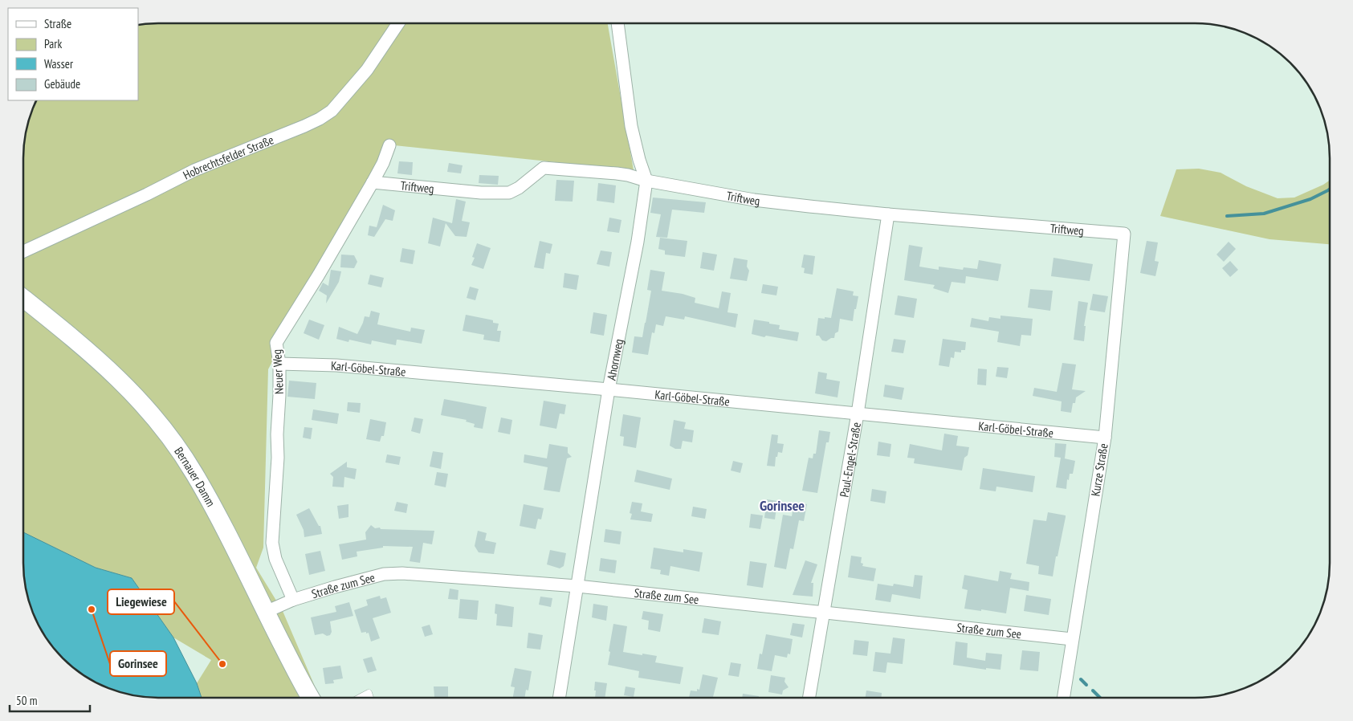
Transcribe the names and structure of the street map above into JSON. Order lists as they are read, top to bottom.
{
  "streets": {
    "main road": ["Bernauer Damm"],
    "street": [
      "Hobrechtsfelder Straße",
      "Triftweg",
      "Ahornweg",
      "Karl-Göbel-Straße",
      "Neuer Weg",
      "Paul-Engel-Straße",
      "Kurze Straße",
      "Straße zum See"
    ]
  },
  "crossings": [
    ["Triftweg", "Ahornweg"],
    ["Triftweg", "Neuer Weg"],
    ["Triftweg", "Paul-Engel-Straße"],
    ["Triftweg", "Kurze Straße"],
    ["Ahornweg", "Karl-Göbel-Straße"],
    ["Ahornweg", "Straße zum See"],
    ["Karl-Göbel-Straße", "Neuer Weg"],
    ["Karl-Göbel-Straße", "Paul-Engel-Straße"],
    ["Karl-Göbel-Straße", "Kurze Straße"],
    ["Neuer Weg", "Straße zum See"],
    ["Paul-Engel-Straße", "Straße zum See"],
    ["Kurze Straße", "Straße zum See"],
    ["Bernauer Damm", "Straße zum See"]
  ],
  "districts": ["Gorinsee"],
  "places": ["Gorinsee", "Liegewiese"],
  "legend": [
    "Straße",
    "Park",
    "Wasser",
    "Gebäude"
  ],
  "scale_bar": "50 m"
}
